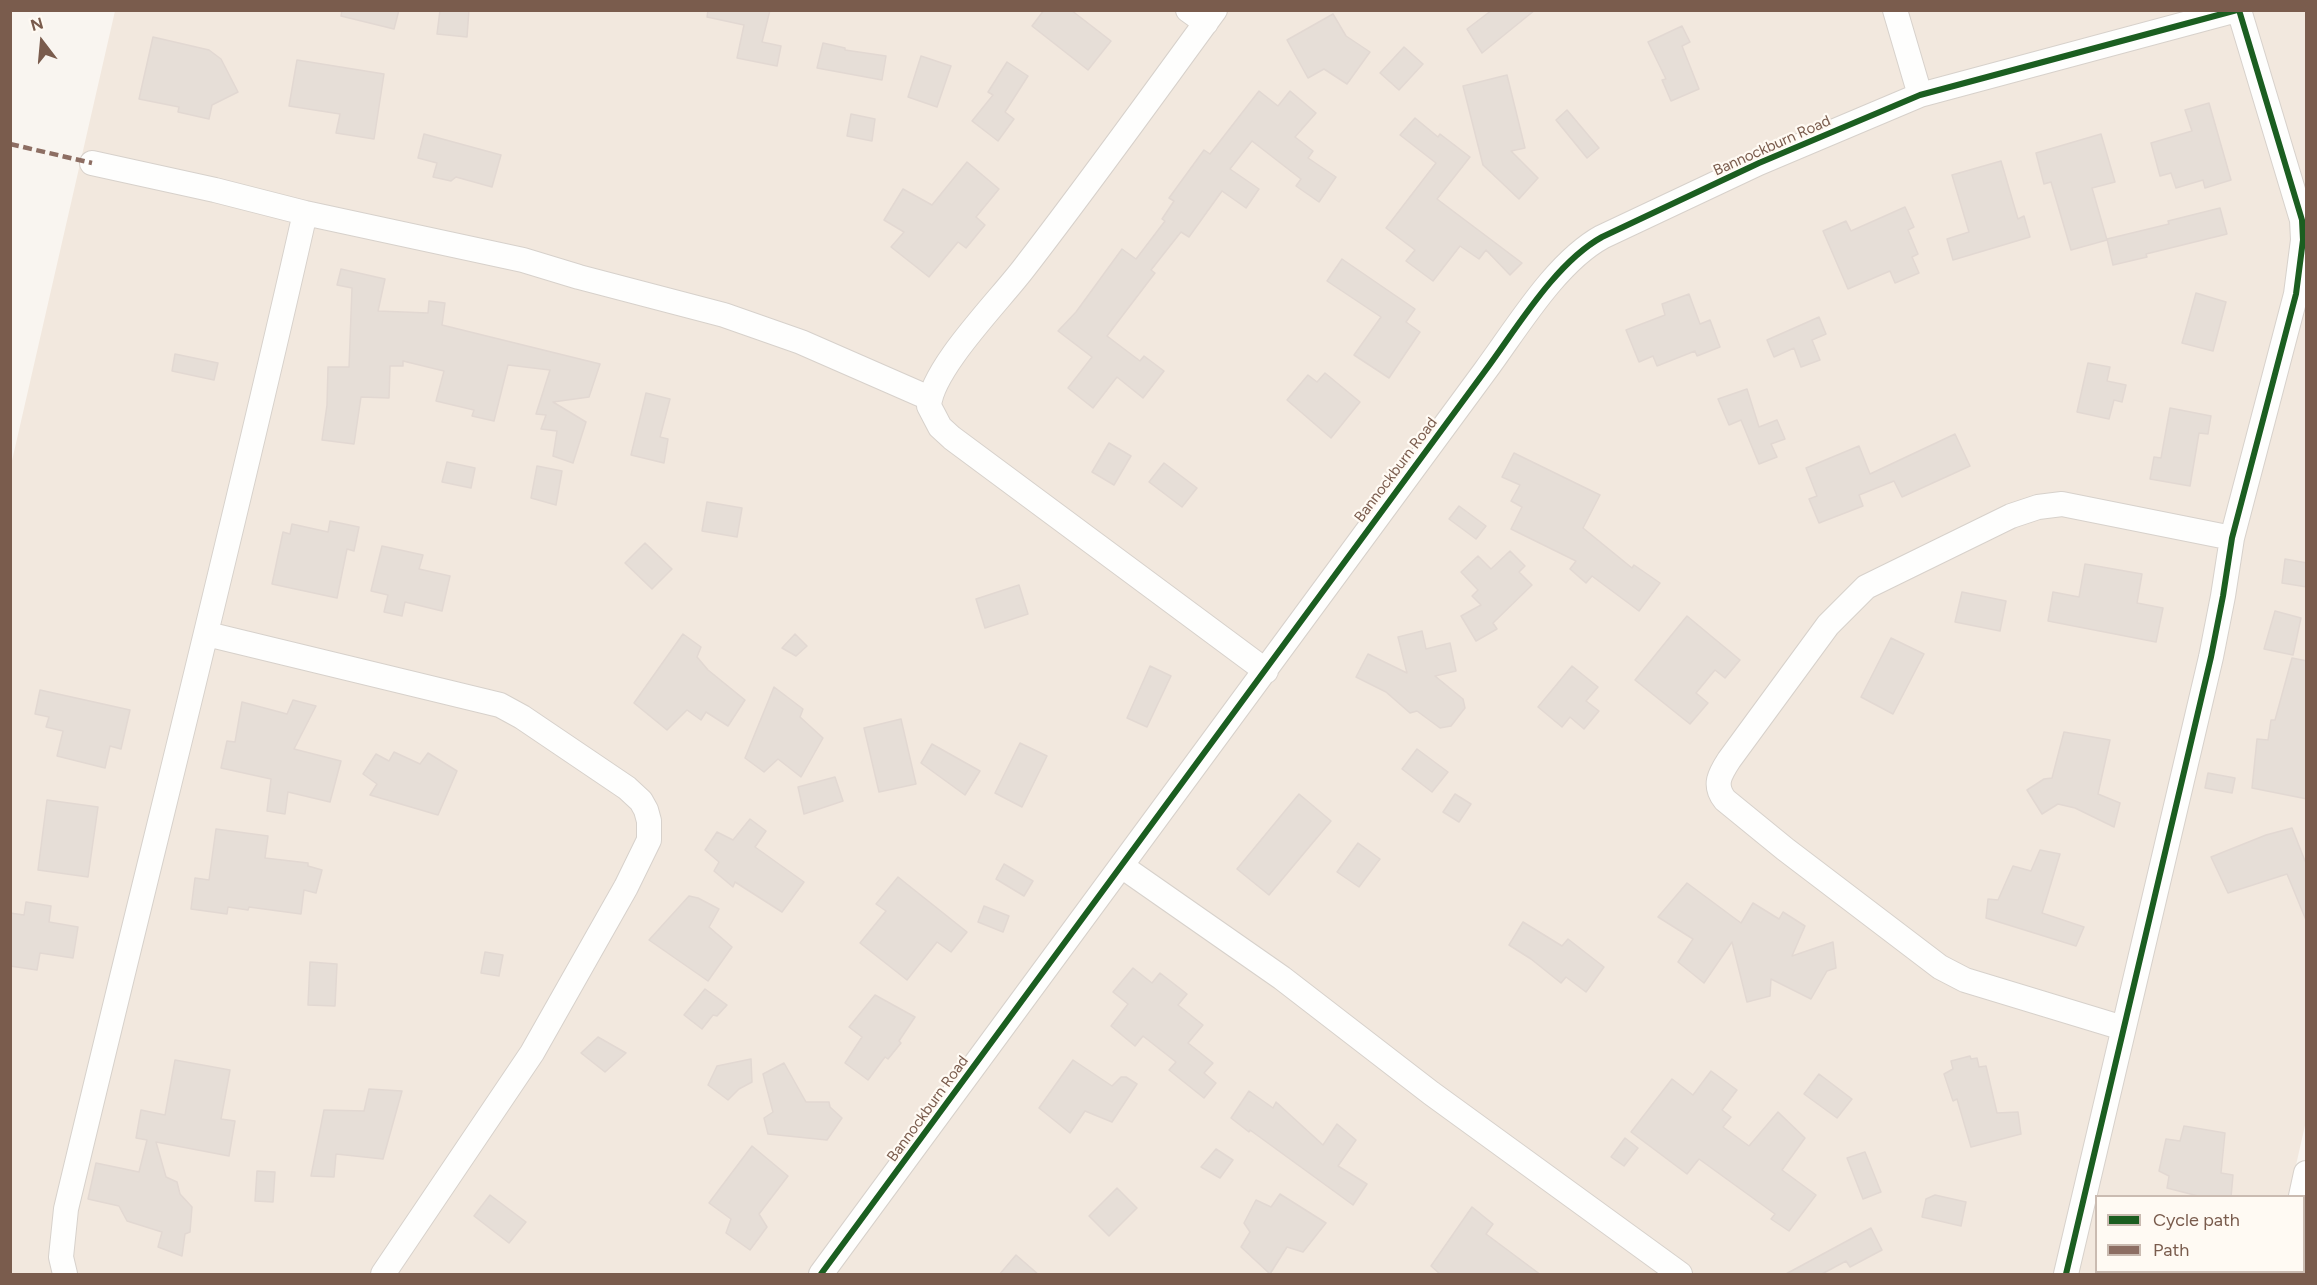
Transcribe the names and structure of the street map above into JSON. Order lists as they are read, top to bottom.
{
  "streets": {
    "street": ["Bannockburn Road"]
  },
  "legend": ["Cycle path", "Path"],
  "north": "top"
}
